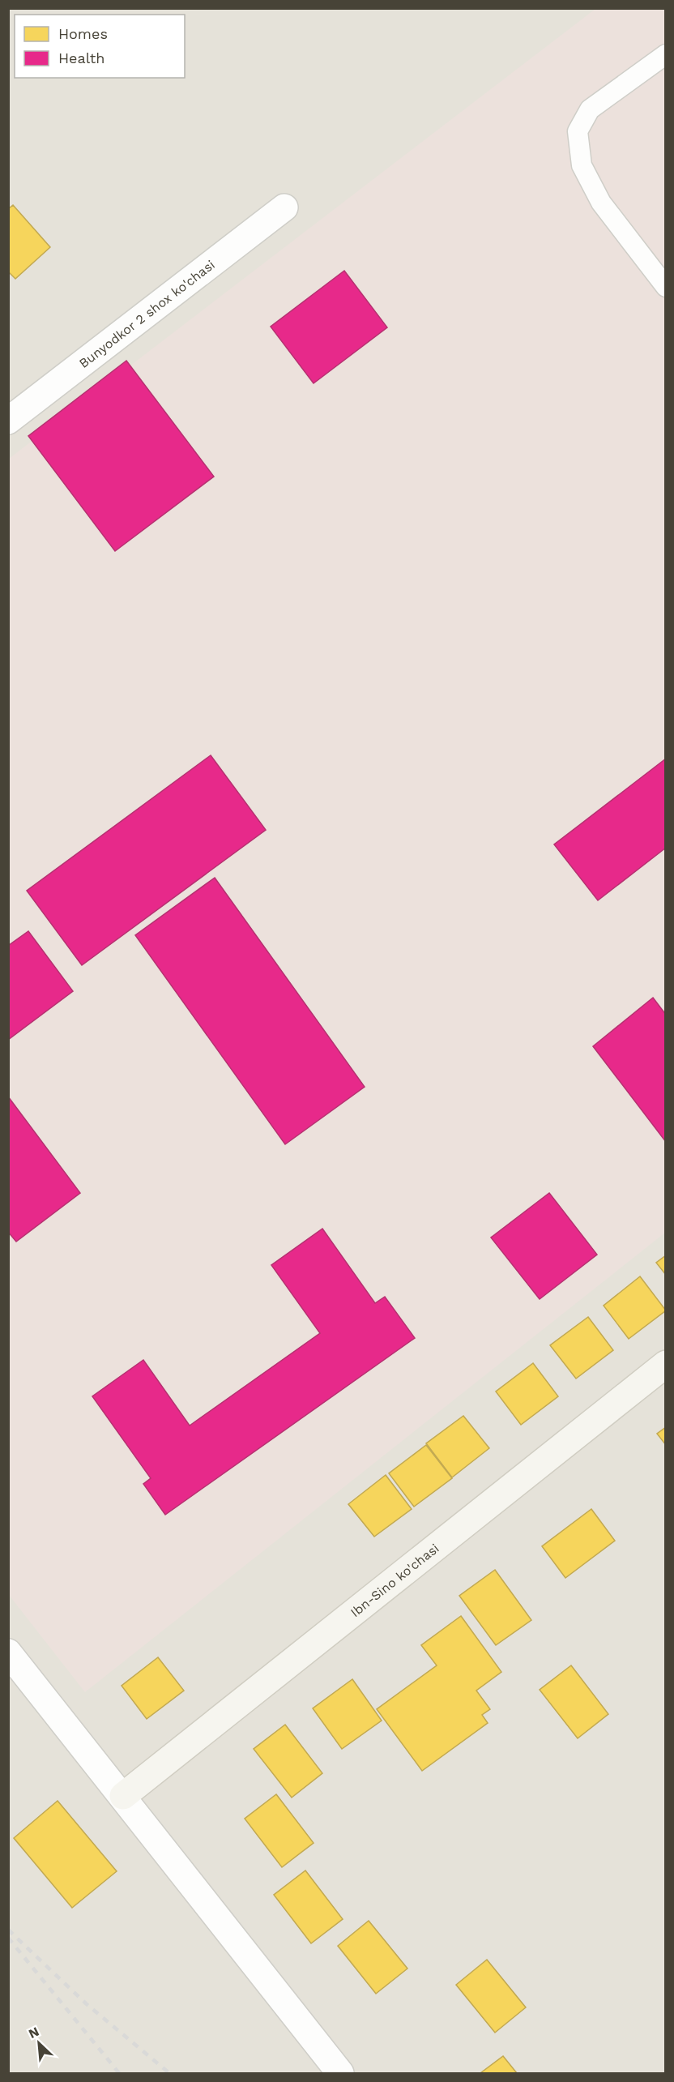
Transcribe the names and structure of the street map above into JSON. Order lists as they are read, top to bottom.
{
  "streets": {
    "main road": ["Ibn-Sino ko'chasi"],
    "street": ["Bunyodkor 2 shox ko'chasi"]
  },
  "legend": ["Homes", "Health"],
  "north": "top left"
}
